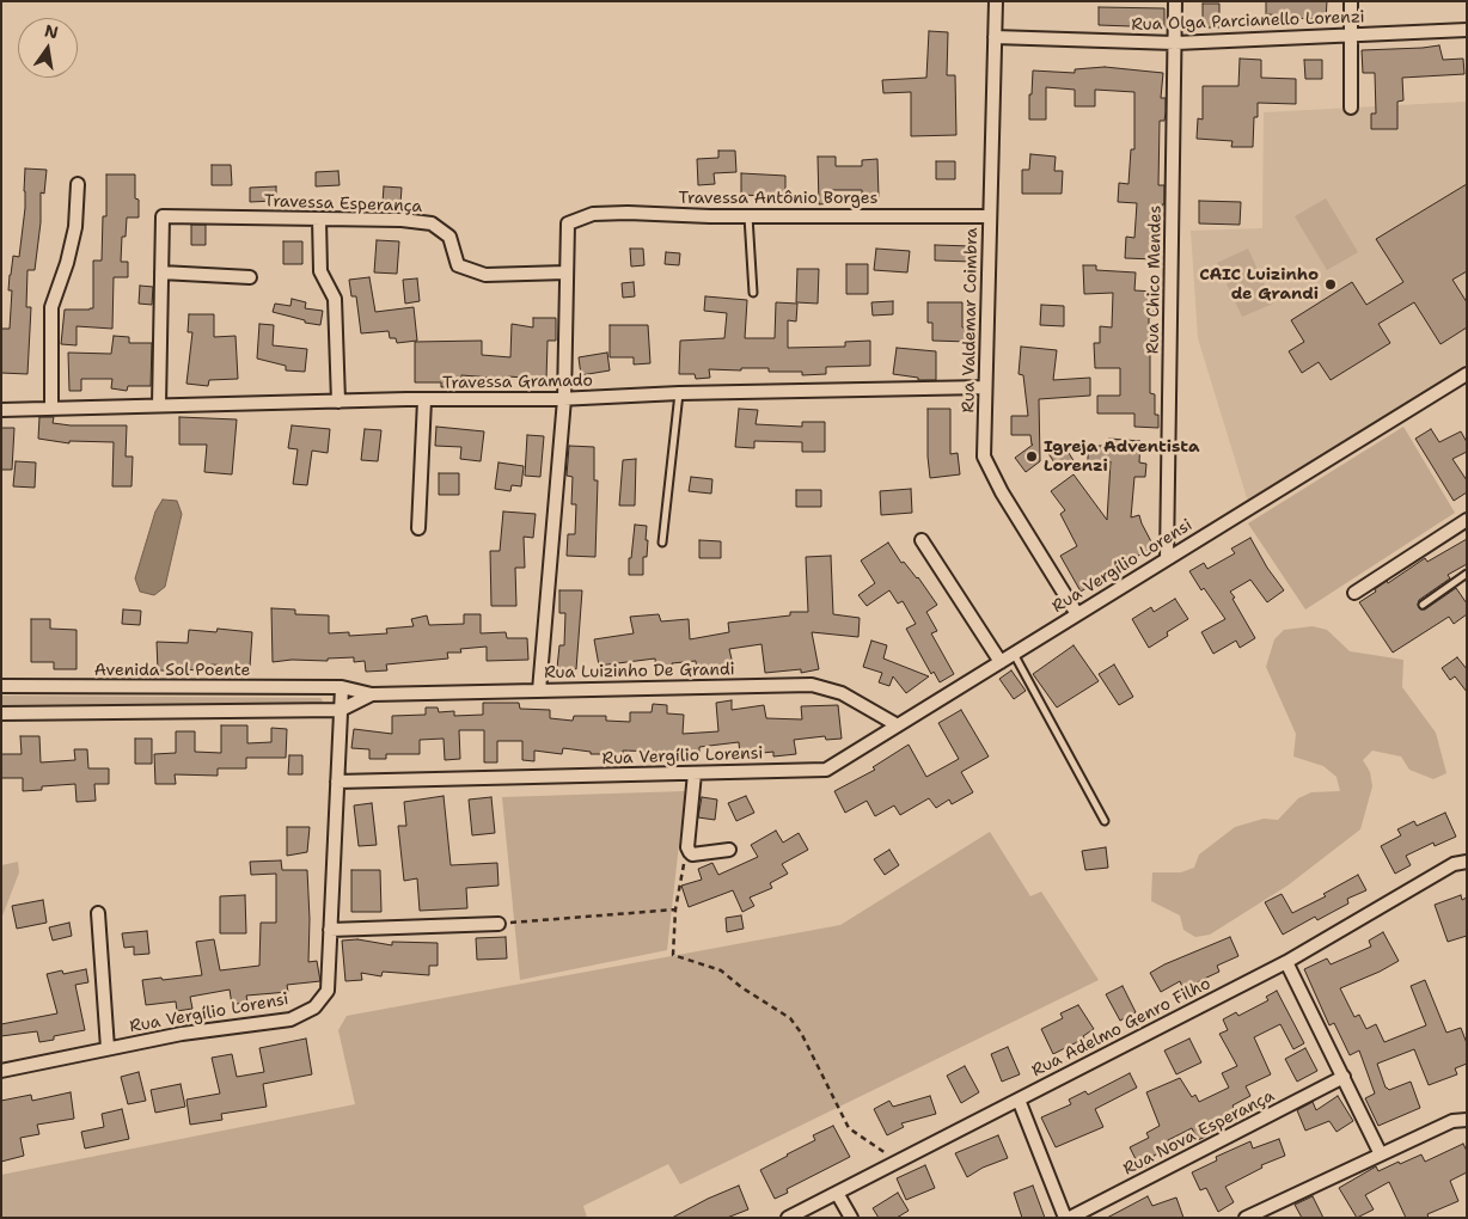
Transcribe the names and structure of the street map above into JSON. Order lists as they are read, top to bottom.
{
  "streets": {
    "street": [
      "Rua Olga Parcianello Lorenzi",
      "Travessa Antônio Borges",
      "Travessa Esperança",
      "Rua Chico Mendes",
      "Rua Valdemar Coimbra",
      "Travessa Gramado",
      "Rua Vergílio Lorensi",
      "Avenida Sol Poente",
      "Rua Luizinho De Grandi",
      "Rua Adelmo Genro Filho",
      "Rua Nova Esperança"
    ]
  },
  "crossings": [
    ["Rua Olga Parcianello Lorenzi", "Rua Chico Mendes"],
    ["Rua Olga Parcianello Lorenzi", "Rua Valdemar Coimbra"],
    ["Travessa Antônio Borges", "Travessa Esperança"],
    ["Travessa Antônio Borges", "Rua Valdemar Coimbra"],
    ["Rua Chico Mendes", "Rua Vergílio Lorensi"],
    ["Rua Valdemar Coimbra", "Travessa Gramado"],
    ["Rua Valdemar Coimbra", "Rua Vergílio Lorensi"],
    ["Rua Vergílio Lorensi", "Rua Luizinho De Grandi"],
    ["Avenida Sol Poente", "Rua Luizinho De Grandi"]
  ],
  "places": ["CAIC Luizinho de Grandi", "Igreja Adventista Lorenzi"],
  "north": "top"
}
